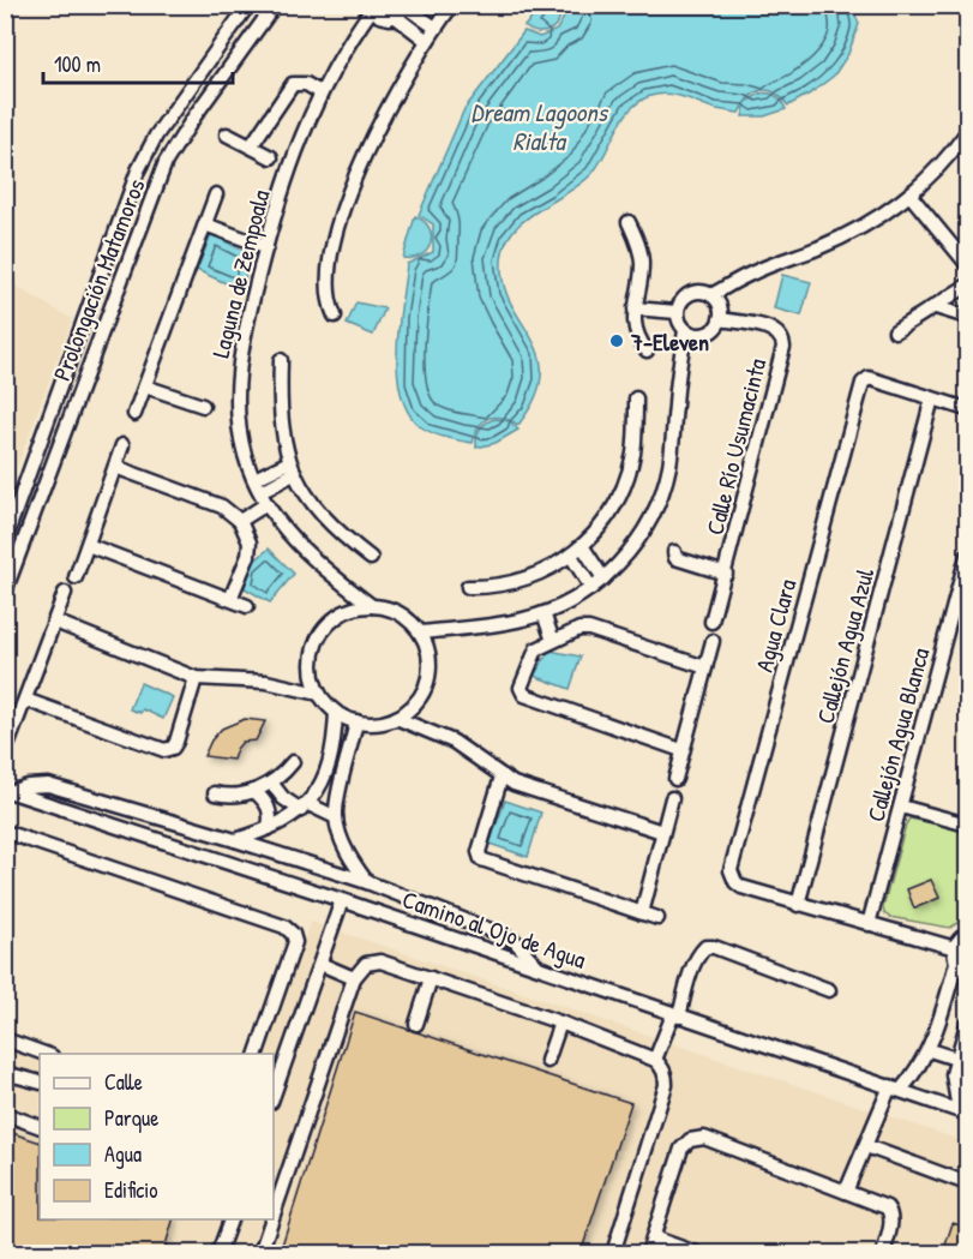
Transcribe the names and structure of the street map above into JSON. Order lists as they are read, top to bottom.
{
  "streets": {
    "street": [
      "Laguna de Zempoala",
      "Prolongación Matamoros",
      "Calle Río Usumacinta",
      "Agua Clara",
      "Callejón Agua Azul",
      "Callejón Agua Blanca",
      "Camino al Ojo de Agua"
    ]
  },
  "crossings": [
    ["Agua Clara", "Callejón Agua Azul"]
  ],
  "water": ["Dream Lagoons Rialta"],
  "places": ["7-Eleven"],
  "legend": [
    "Calle",
    "Parque",
    "Agua",
    "Edificio"
  ],
  "scale_bar": "100 m"
}
